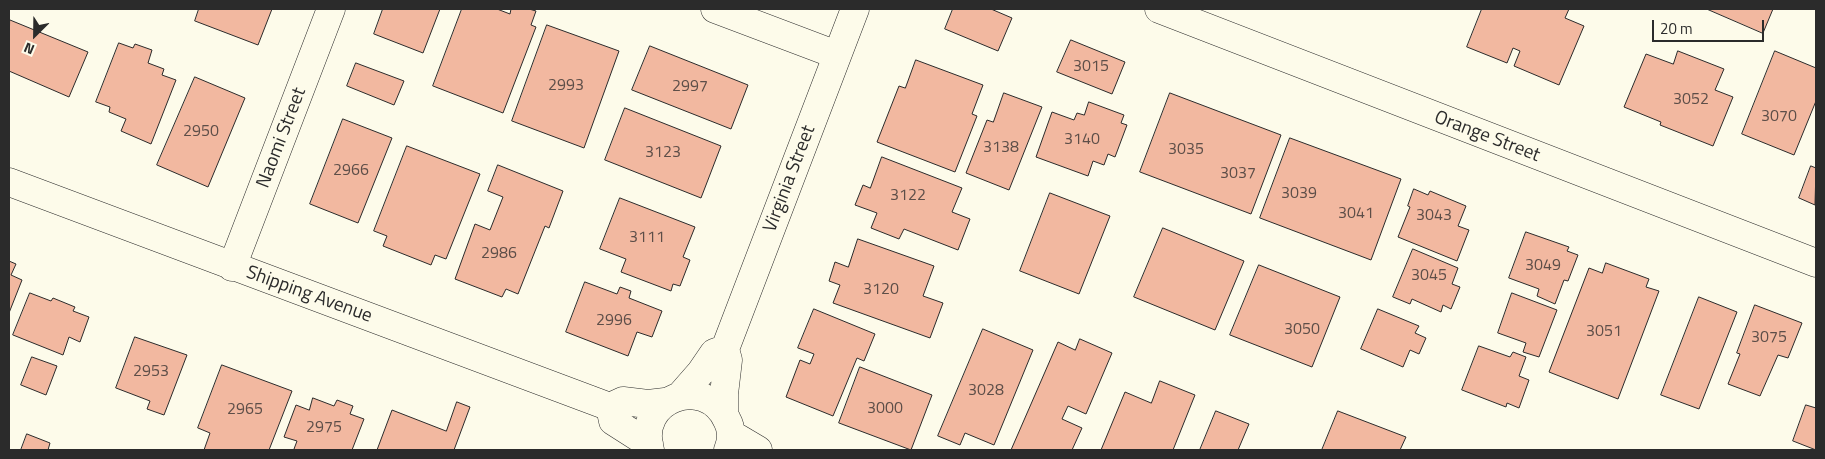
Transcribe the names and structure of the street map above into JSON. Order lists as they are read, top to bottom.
{
  "streets": {
    "street": [
      "Orange Street",
      "Naomi Street",
      "Virginia Street",
      "Shipping Avenue"
    ]
  },
  "crossings": [
    ["Naomi Street", "Shipping Avenue"]
  ],
  "house_numbers": [
    "3015",
    "2993",
    "2997",
    "3052",
    "3070",
    "2950",
    "3140",
    "3138",
    "3035",
    "3123",
    "2966",
    "3037",
    "3039",
    "3122",
    "3041",
    "3043",
    "3111",
    "2986",
    "3049",
    "3045",
    "3120",
    "2996",
    "3050",
    "3051",
    "3075",
    "2953",
    "3028",
    "3000",
    "2965",
    "2975"
  ],
  "scale_bar": "20 m",
  "north": "bottom left"
}
